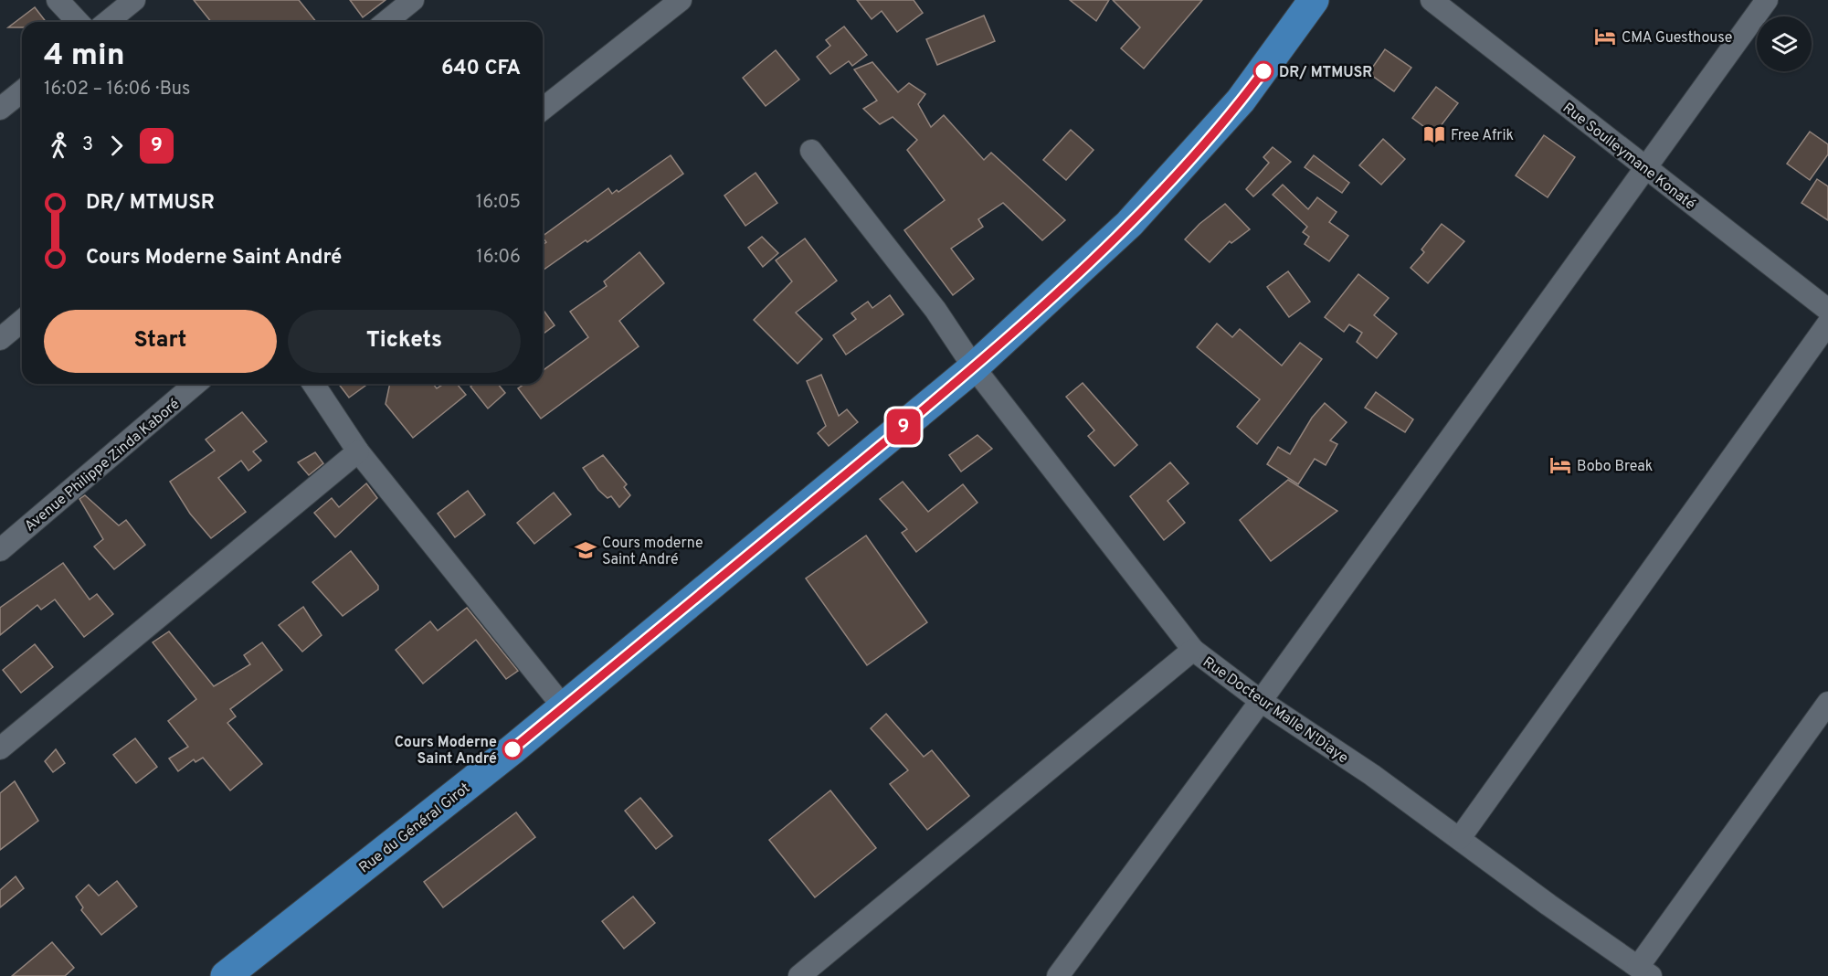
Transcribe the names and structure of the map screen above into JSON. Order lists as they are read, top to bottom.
{
  "streets": {
    "highway": ["Rue du Général Girot"],
    "street": ["Rue Soulleymane Konaté", "Avenue Philippe Zinda Kaboré", "Rue Docteur Malle N'Diaye"]
  },
  "crossings": [
    ["Rue Docteur Malle N'Diaye", "Rue du Général Girot"]
  ],
  "places": {
    "hotel": ["CMA Guesthouse", "Bobo Break"],
    "other": ["DR/ MTMUSR", "Cours Moderne Saint André"],
    "library": ["Free Afrik"],
    "school or university": ["Cours moderne Saint André"]
  },
  "lines": ["bus line 9"],
  "page": {
    "on_map": "9",
    "heading": ["4 min", "16:02 – 16:06 · Bus", "640 CFA"],
    "legs": ["3", "9"],
    "list": [
      {
        "name": "DR/ MTMUSR",
        "value": "16:05"
      },
      {
        "name": "Cours Moderne Saint André",
        "value": "16:06"
      }
    ],
    "buttons": ["Start", "Tickets"]
  }
}
